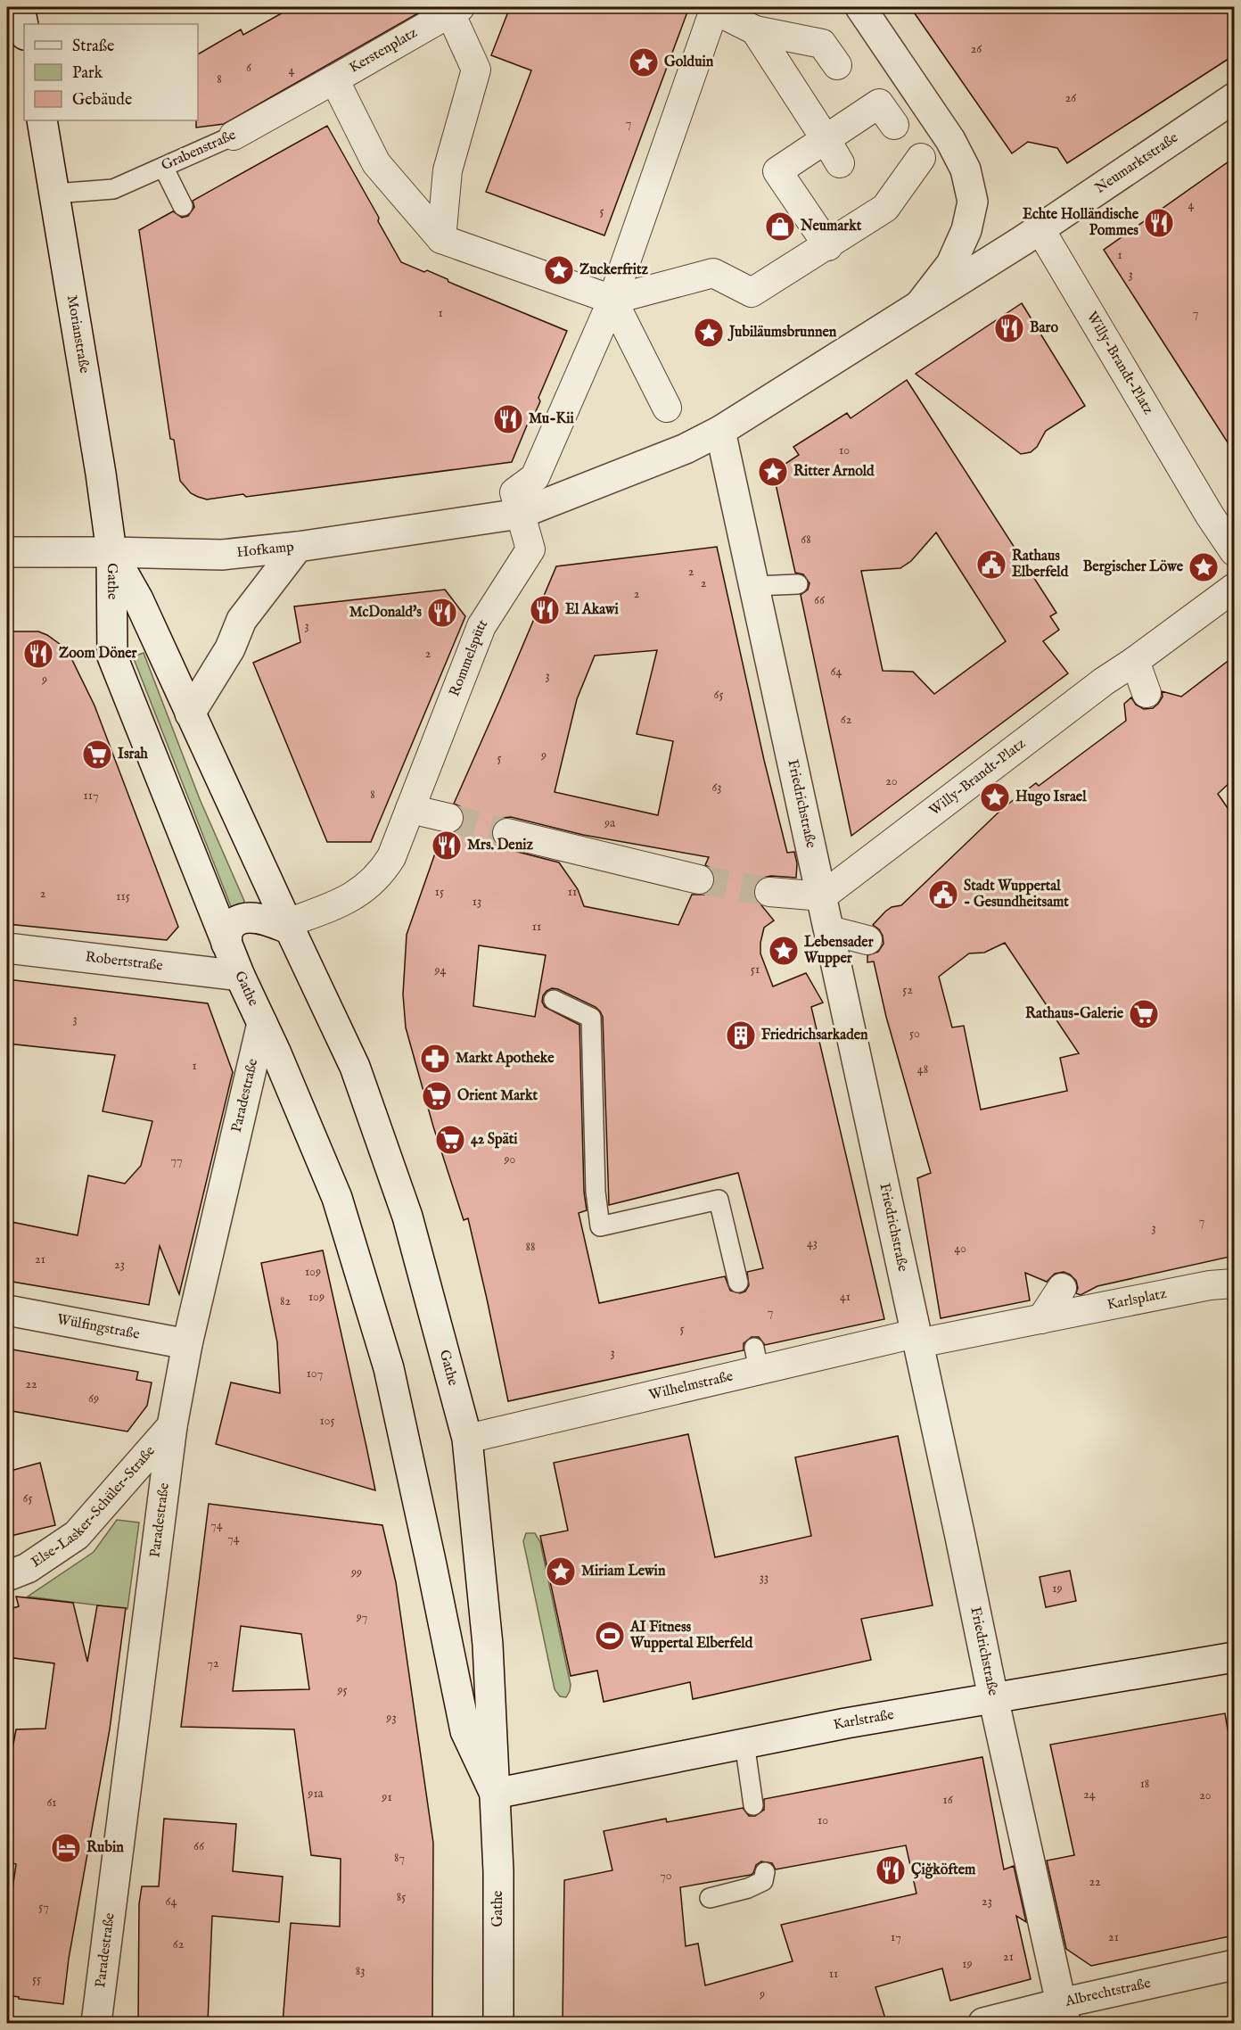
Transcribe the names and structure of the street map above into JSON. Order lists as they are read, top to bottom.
{
  "streets": {
    "street": [
      "Kerstenplatz",
      "Grabenstraße",
      "Neumarktstraße",
      "Morianstraße",
      "Willy-Brandt-Platz",
      "Hofkamp",
      "Gathe",
      "Rommelspütt",
      "Friedrichstraße",
      "Robertstraße",
      "Paradestraße",
      "Karlsplatz",
      "Wülfingstraße",
      "Wilhelmstraße",
      "Else-Lasker-Schüler-Straße",
      "Karlstraße",
      "Albrechtstraße"
    ]
  },
  "crossings": [
    ["Kerstenplatz", "Grabenstraße"],
    ["Grabenstraße", "Morianstraße"],
    ["Neumarktstraße", "Willy-Brandt-Platz"],
    ["Morianstraße", "Hofkamp"],
    ["Morianstraße", "Gathe"],
    ["Willy-Brandt-Platz", "Friedrichstraße"],
    ["Hofkamp", "Gathe"],
    ["Hofkamp", "Rommelspütt"],
    ["Gathe", "Rommelspütt"],
    ["Gathe", "Robertstraße"],
    ["Gathe", "Paradestraße"],
    ["Gathe", "Wilhelmstraße"],
    ["Gathe", "Karlstraße"],
    ["Friedrichstraße", "Karlsplatz"],
    ["Friedrichstraße", "Wilhelmstraße"],
    ["Friedrichstraße", "Karlstraße"],
    ["Friedrichstraße", "Albrechtstraße"],
    ["Paradestraße", "Wülfingstraße"],
    ["Paradestraße", "Else-Lasker-Schüler-Straße"],
    ["Karlsplatz", "Wilhelmstraße"]
  ],
  "places": {
    "place": [
      "Golduin",
      "Zuckerfritz",
      "Jubiläumsbrunnen",
      "Ritter Arnold",
      "Bergischer Löwe",
      "Hugo Israel",
      "Lebensader Wupper",
      "Miriam Lewin"
    ],
    "restaurant": [
      "Echte Holländische Pommes",
      "Baro",
      "Mu-Kii",
      "El Akawi",
      "McDonald's",
      "Zoom Döner",
      "Mrs. Deniz",
      "Çiğköftem"
    ],
    "shop": ["Neumarkt"],
    "public building": ["Rathaus Elberfeld", "Stadt Wuppertal - Gesundheitsamt"],
    "supermarket": [
      "Israh",
      "Rathaus-Galerie",
      "Orient Markt",
      "42 Späti"
    ],
    "building": ["Friedrichsarkaden"],
    "pharmacy": ["Markt Apotheke"],
    "sports": ["AI Fitness Wuppertal Elberfeld"],
    "hotel": ["Rubin"]
  },
  "house_numbers": [
    "26",
    "6",
    "4",
    "8",
    "26",
    "7",
    "4",
    "5",
    "1",
    "3",
    "1",
    "7",
    "10",
    "68",
    "2",
    "2",
    "2",
    "66",
    "3",
    "2",
    "64",
    "3",
    "9",
    "65",
    "62",
    "9",
    "5",
    "20",
    "63",
    "8",
    "117",
    "9a",
    "15",
    "11",
    "2",
    "115",
    "13",
    "11",
    "51",
    "94",
    "52",
    "3",
    "50",
    "1",
    "48",
    "90",
    "77",
    "7",
    "3",
    "43",
    "88",
    "40",
    "21",
    "23",
    "109",
    "109",
    "41",
    "82",
    "7",
    "5",
    "3",
    "107",
    "22",
    "69",
    "105",
    "65",
    "74",
    "74",
    "99",
    "33",
    "19",
    "97",
    "72",
    "95",
    "93",
    "18",
    "91a",
    "24",
    "20",
    "91",
    "16",
    "61",
    "10",
    "66",
    "87",
    "70",
    "22",
    "85",
    "64",
    "23",
    "57",
    "17",
    "21",
    "62",
    "21",
    "19",
    "83",
    "11",
    "55",
    "9"
  ],
  "legend": ["Straße", "Park", "Gebäude"]
}
